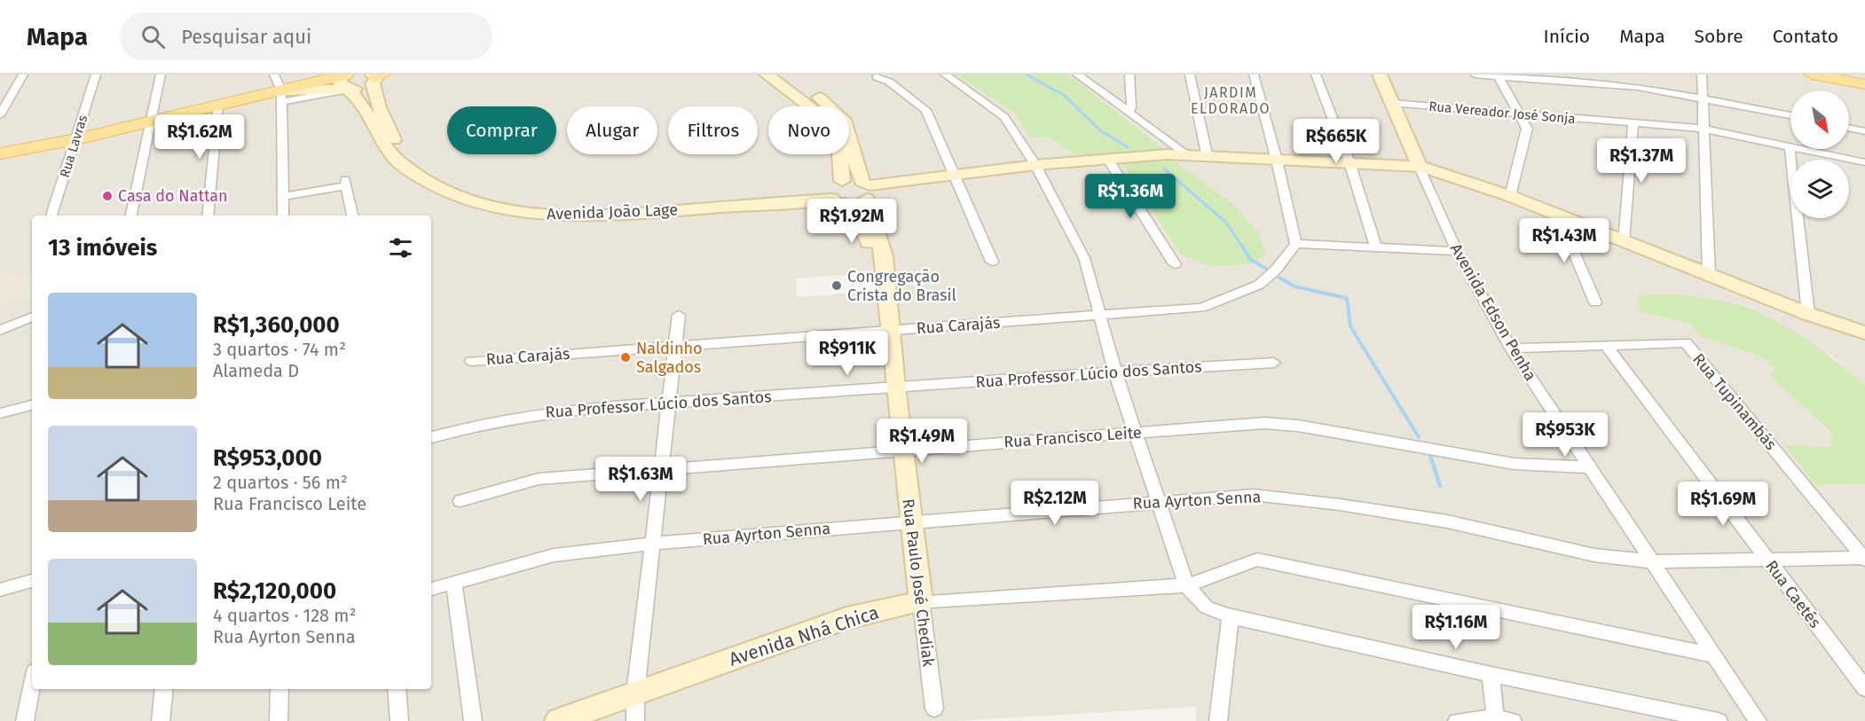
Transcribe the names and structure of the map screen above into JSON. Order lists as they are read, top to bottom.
{
  "streets": {
    "street": [
      "Rua Vereador José Sonja",
      "Rua Lavras",
      "Avenida João Lage",
      "Avenida Edson Penha",
      "Rua Carajás",
      "Rua Professor Lúcio dos Santos",
      "Rua Tupinambás",
      "Rua Francisco Leite",
      "Rua Ayrton Senna",
      "Rua Paulo José Chediak",
      "Rua Caetés",
      "Avenida Nhá Chica"
    ]
  },
  "crossings": [
    ["Rua Vereador José Sonja", "Avenida Edson Penha"],
    ["Avenida Edson Penha", "Rua Francisco Leite"],
    ["Avenida Edson Penha", "Rua Ayrton Senna"],
    ["Avenida Edson Penha", "Avenida Nhá Chica"],
    ["Rua Carajás", "Rua Paulo José Chediak"],
    ["Rua Professor Lúcio dos Santos", "Rua Paulo José Chediak"],
    ["Rua Tupinambás", "Rua Ayrton Senna"],
    ["Rua Tupinambás", "Rua Caetés"],
    ["Rua Francisco Leite", "Rua Paulo José Chediak"],
    ["Rua Ayrton Senna", "Rua Paulo José Chediak"],
    ["Rua Ayrton Senna", "Rua Caetés"],
    ["Rua Paulo José Chediak", "Avenida Nhá Chica"]
  ],
  "districts": ["JARDIM ELDORADO"],
  "places": ["Casa do Nattan", "Congregação Crista do Brasil", "Naldinho Salgados"],
  "north": "bottom right",
  "page": {
    "header": "Mapa",
    "search": "Pesquisar aqui",
    "nav": [
      "Início",
      "Mapa",
      "Sobre",
      "Contato"
    ],
    "chip": [
      "Comprar",
      "Alugar",
      "Filtros",
      "Novo"
    ],
    "price": [
      "R$1.62M",
      "R$665K",
      "R$1.37M",
      "R$1.36M",
      "R$1.92M",
      "R$1.43M",
      "R$911K",
      "R$953K",
      "R$1.49M",
      "R$1.63M",
      "R$2.12M",
      "R$1.69M",
      "R$1.16M"
    ],
    "heading": "13 imóveis",
    "list": [
      {
        "name": "R$1,360,000",
        "note": "3 quartos · 74 m² · Alameda D"
      },
      {
        "name": "R$953,000",
        "note": "2 quartos · 56 m² · Rua Francisco Leite"
      },
      {
        "name": "R$2,120,000",
        "note": "4 quartos · 128 m² · Rua Ayrton Senna"
      }
    ]
  }
}
